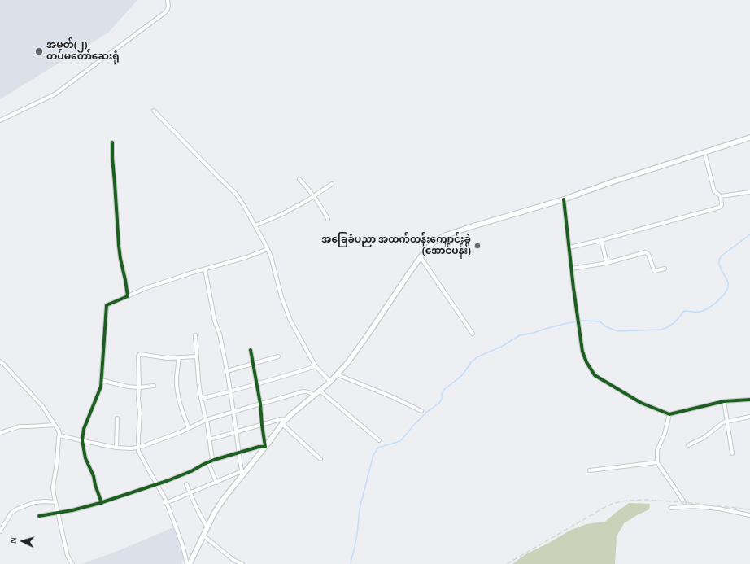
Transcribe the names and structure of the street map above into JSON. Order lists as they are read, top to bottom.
{
  "places": ["အမှတ်(၂) တပ်မတော်ဆေးရုံ", "အခြေခံပညာ အထက်တန်းကျောင်းခွဲ (အောင်ပန်း)"],
  "north": "left"
}
